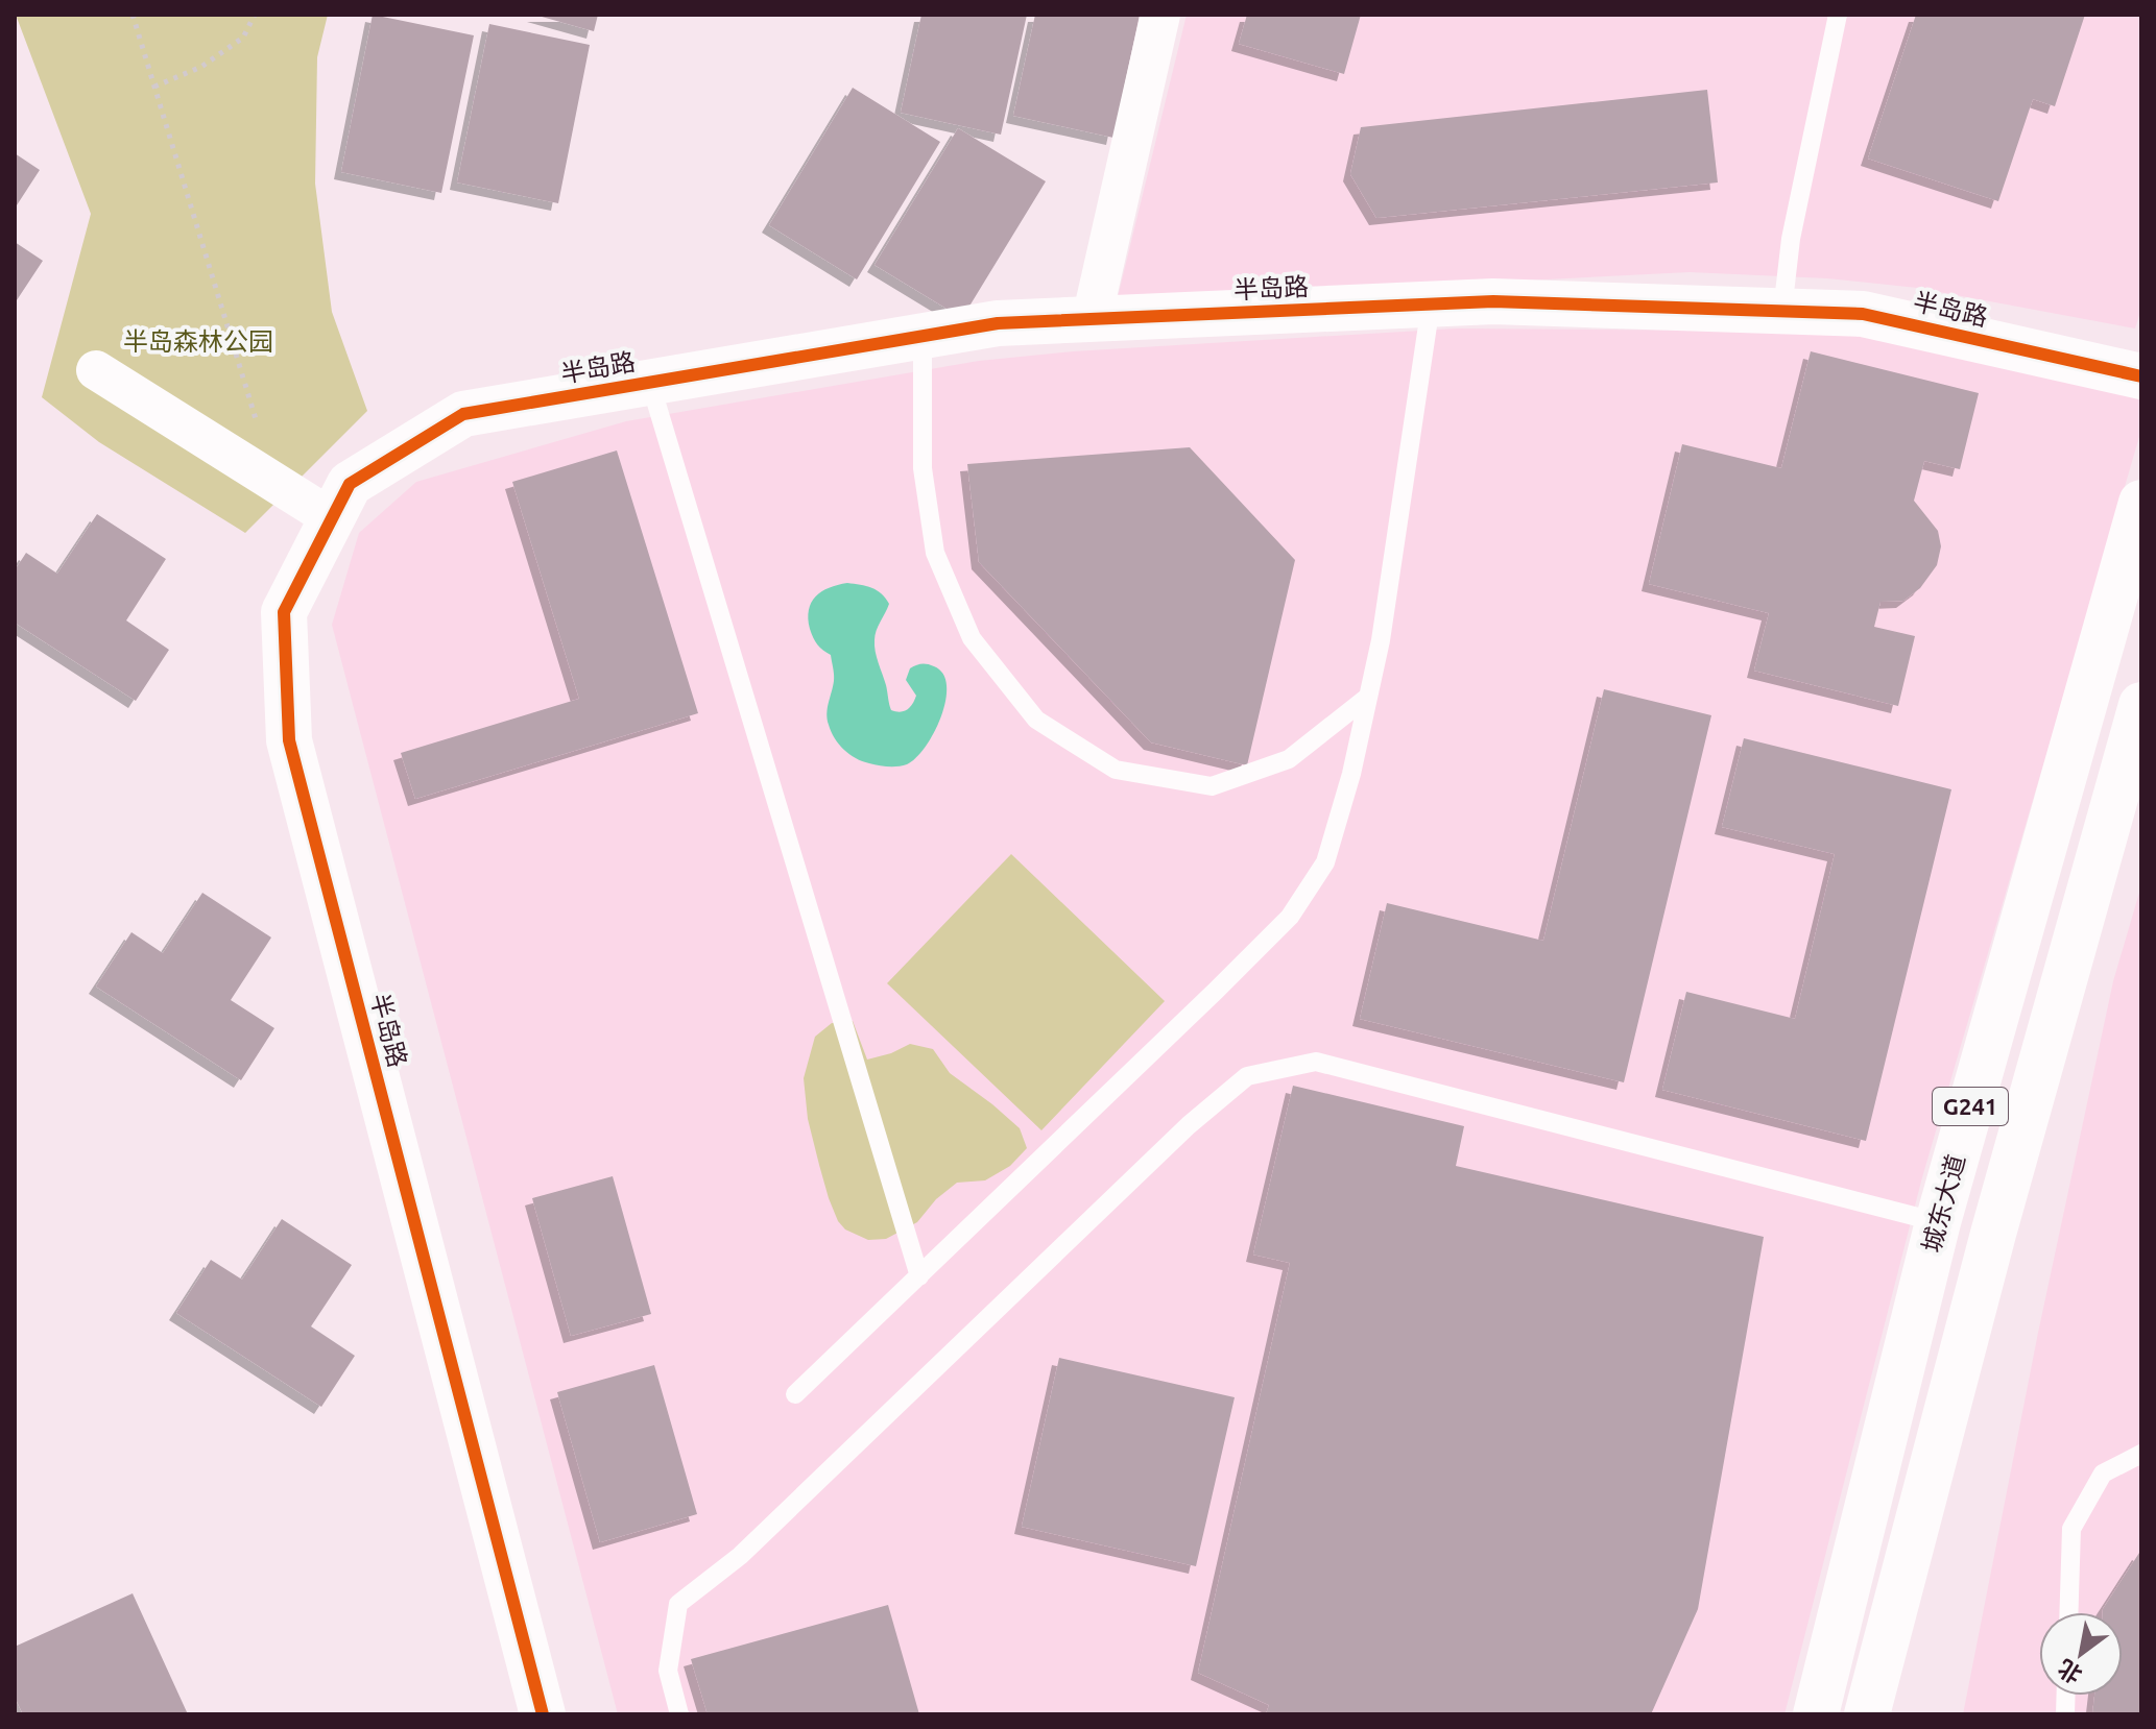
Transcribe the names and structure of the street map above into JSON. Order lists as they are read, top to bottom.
{
  "streets": {
    "main road": ["半岛路", "G241", "城东大道"]
  },
  "parks": ["半岛森林公园"],
  "north": "bottom left"
}
